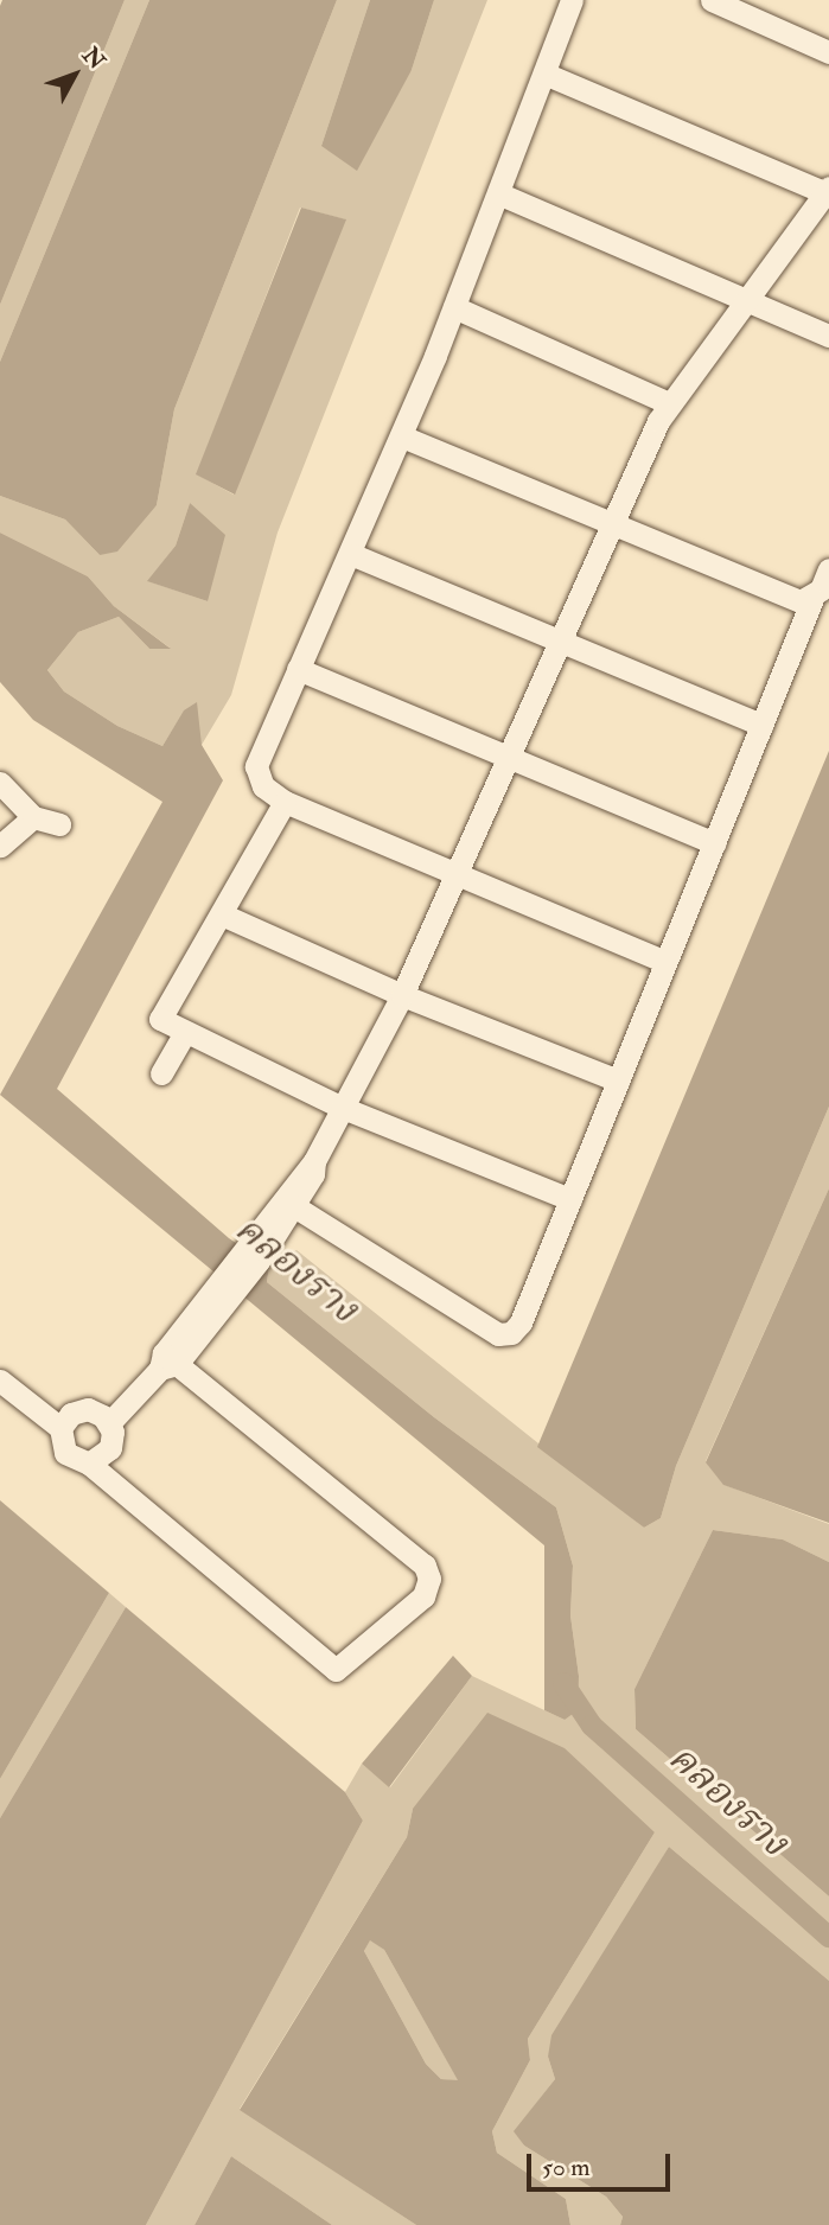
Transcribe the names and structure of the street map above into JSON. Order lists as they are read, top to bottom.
{
  "water": ["คลองราง"],
  "scale_bar": "50 m",
  "north": "top right"
}
